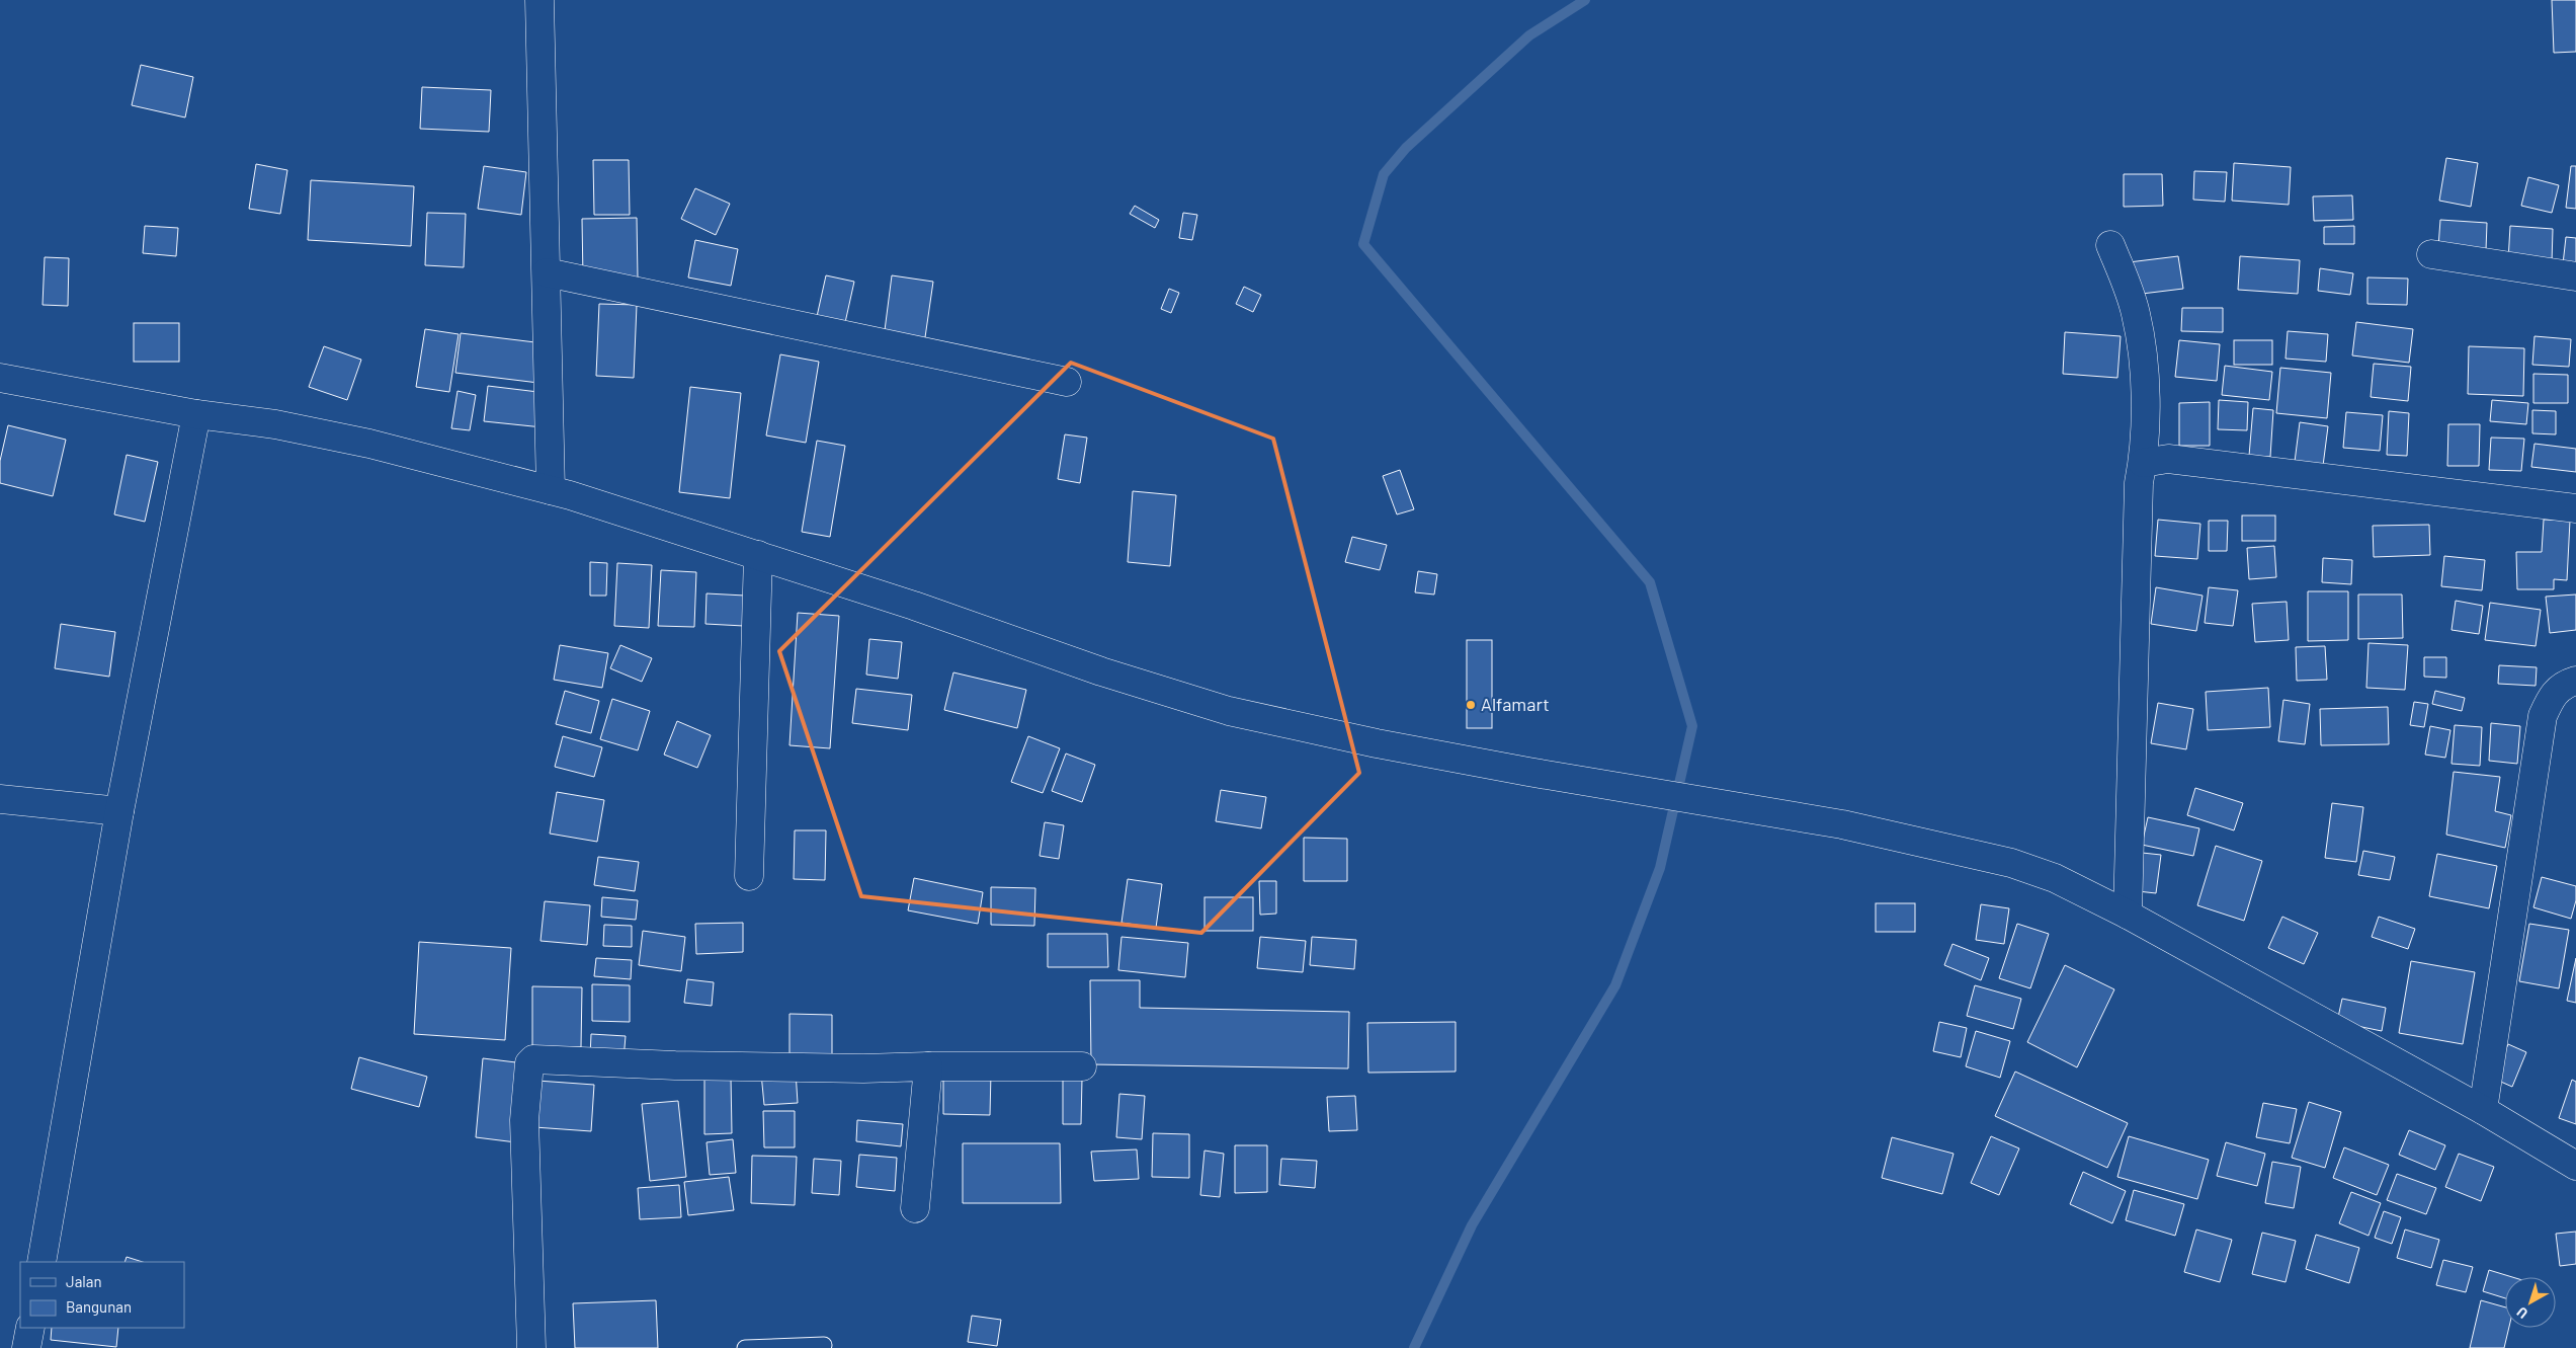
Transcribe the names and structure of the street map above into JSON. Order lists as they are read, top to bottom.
{
  "places": ["Alfamart"],
  "legend": ["Jalan", "Bangunan"],
  "north": "bottom left"
}
